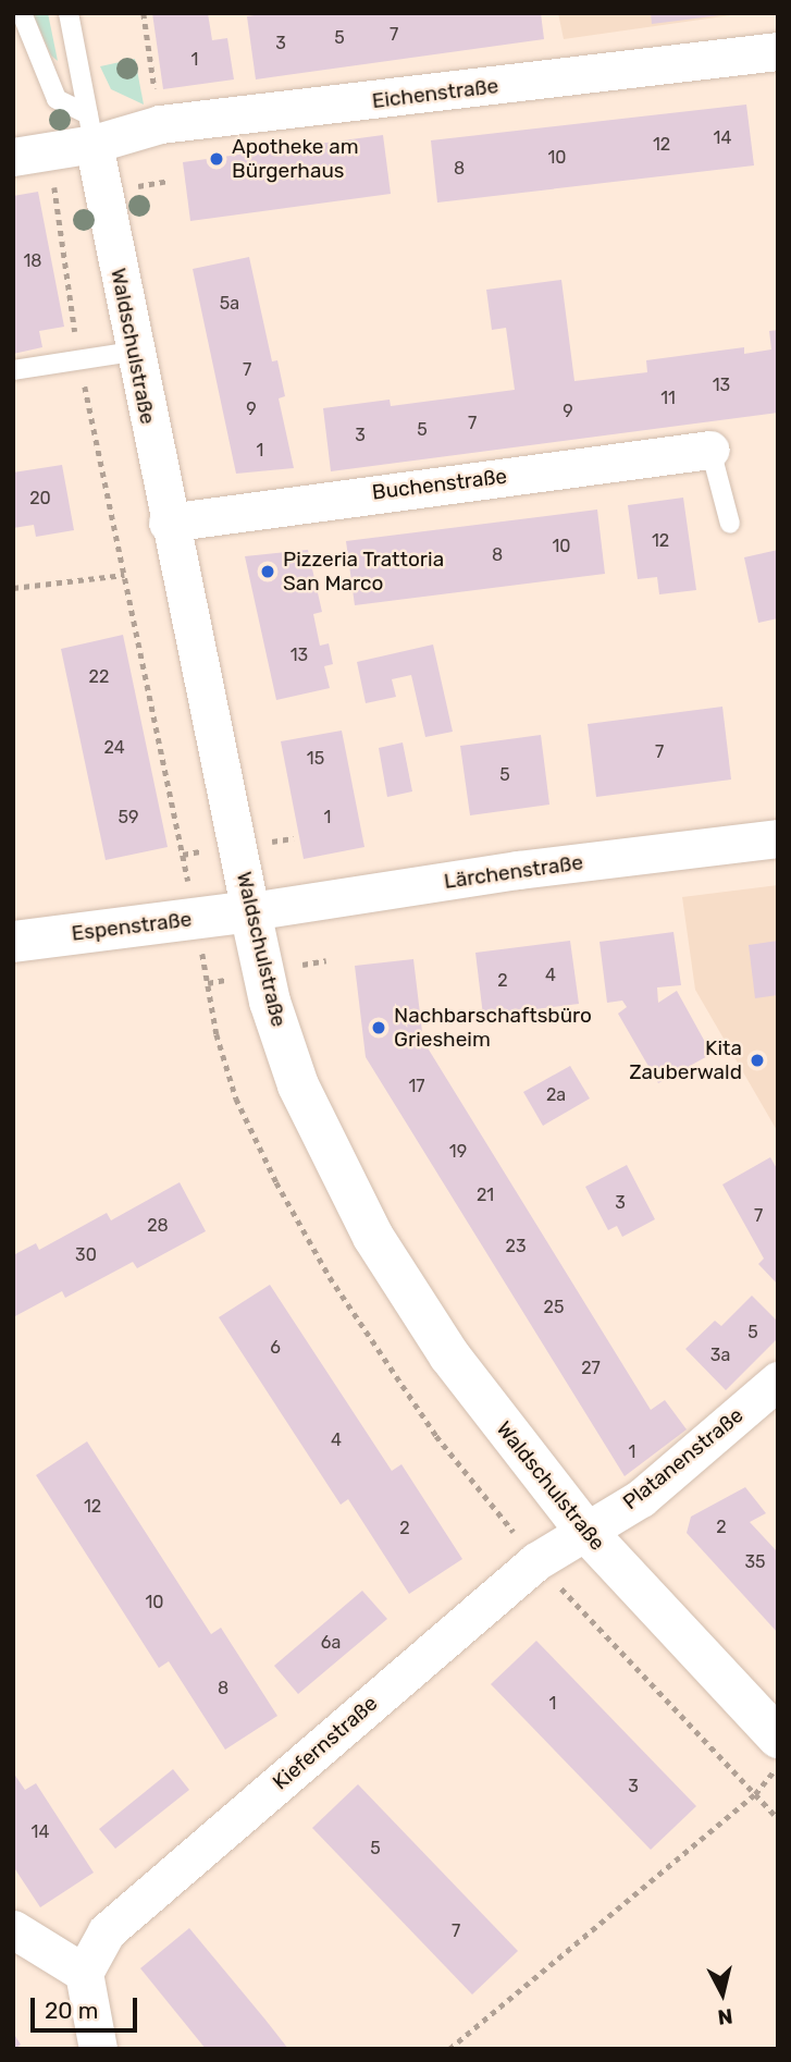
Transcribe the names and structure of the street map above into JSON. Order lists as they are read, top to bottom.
{
  "streets": {
    "street": [
      "Eichenstraße",
      "Waldschulstraße",
      "Buchenstraße",
      "Lärchenstraße",
      "Espenstraße",
      "Platanenstraße",
      "Kiefernstraße"
    ]
  },
  "crossings": [
    ["Eichenstraße", "Waldschulstraße"],
    ["Waldschulstraße", "Buchenstraße"],
    ["Waldschulstraße", "Lärchenstraße"],
    ["Waldschulstraße", "Espenstraße"],
    ["Waldschulstraße", "Platanenstraße"],
    ["Waldschulstraße", "Kiefernstraße"],
    ["Lärchenstraße", "Espenstraße"],
    ["Platanenstraße", "Kiefernstraße"]
  ],
  "places": [
    "Apotheke am Bürgerhaus",
    "Pizzeria Trattoria San Marco",
    "Nachbarschaftsbüro Griesheim",
    "Kita Zauberwald"
  ],
  "house_numbers": [
    "7",
    "5",
    "3",
    "1",
    "14",
    "12",
    "10",
    "8",
    "18",
    "5a",
    "7",
    "13",
    "11",
    "9",
    "9",
    "7",
    "5",
    "3",
    "1",
    "20",
    "12",
    "10",
    "8",
    "13",
    "22",
    "24",
    "7",
    "15",
    "5",
    "59",
    "1",
    "4",
    "2",
    "17",
    "2a",
    "19",
    "21",
    "3",
    "7",
    "28",
    "23",
    "30",
    "25",
    "5",
    "6",
    "3a",
    "27",
    "4",
    "1",
    "12",
    "2",
    "2",
    "35",
    "10",
    "6a",
    "8",
    "1",
    "3",
    "14",
    "5",
    "7"
  ],
  "scale_bar": "20 m",
  "north": "bottom"
}
